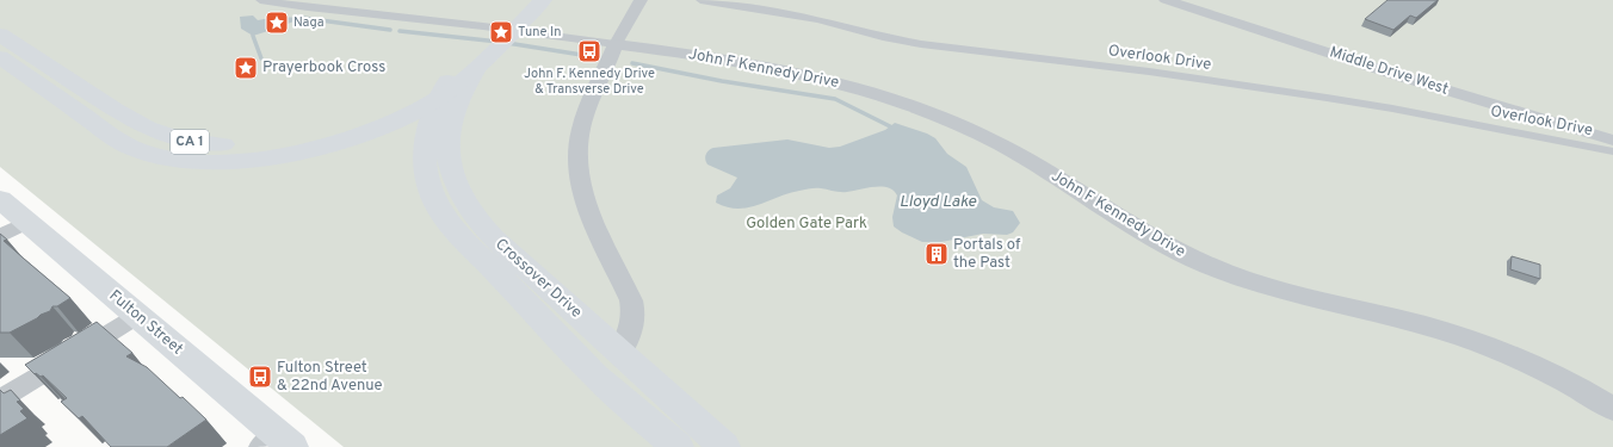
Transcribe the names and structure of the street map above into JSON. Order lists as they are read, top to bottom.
{
  "streets": {
    "main road": ["CA 1", "Crossover Drive", "Fulton Street"],
    "street": ["Overlook Drive", "John F Kennedy Drive", "Middle Drive West"]
  },
  "crossings": [
    ["CA 1", "Crossover Drive"]
  ],
  "water": ["Lloyd Lake"],
  "parks": ["Golden Gate Park"],
  "places": {
    "place": ["Naga", "Tune In", "Prayerbook Cross"],
    "bus stop": ["John F. Kennedy Drive & Transverse Drive", "Fulton Street & 22nd Avenue"],
    "building": ["Portals of the Past"]
  }
}
